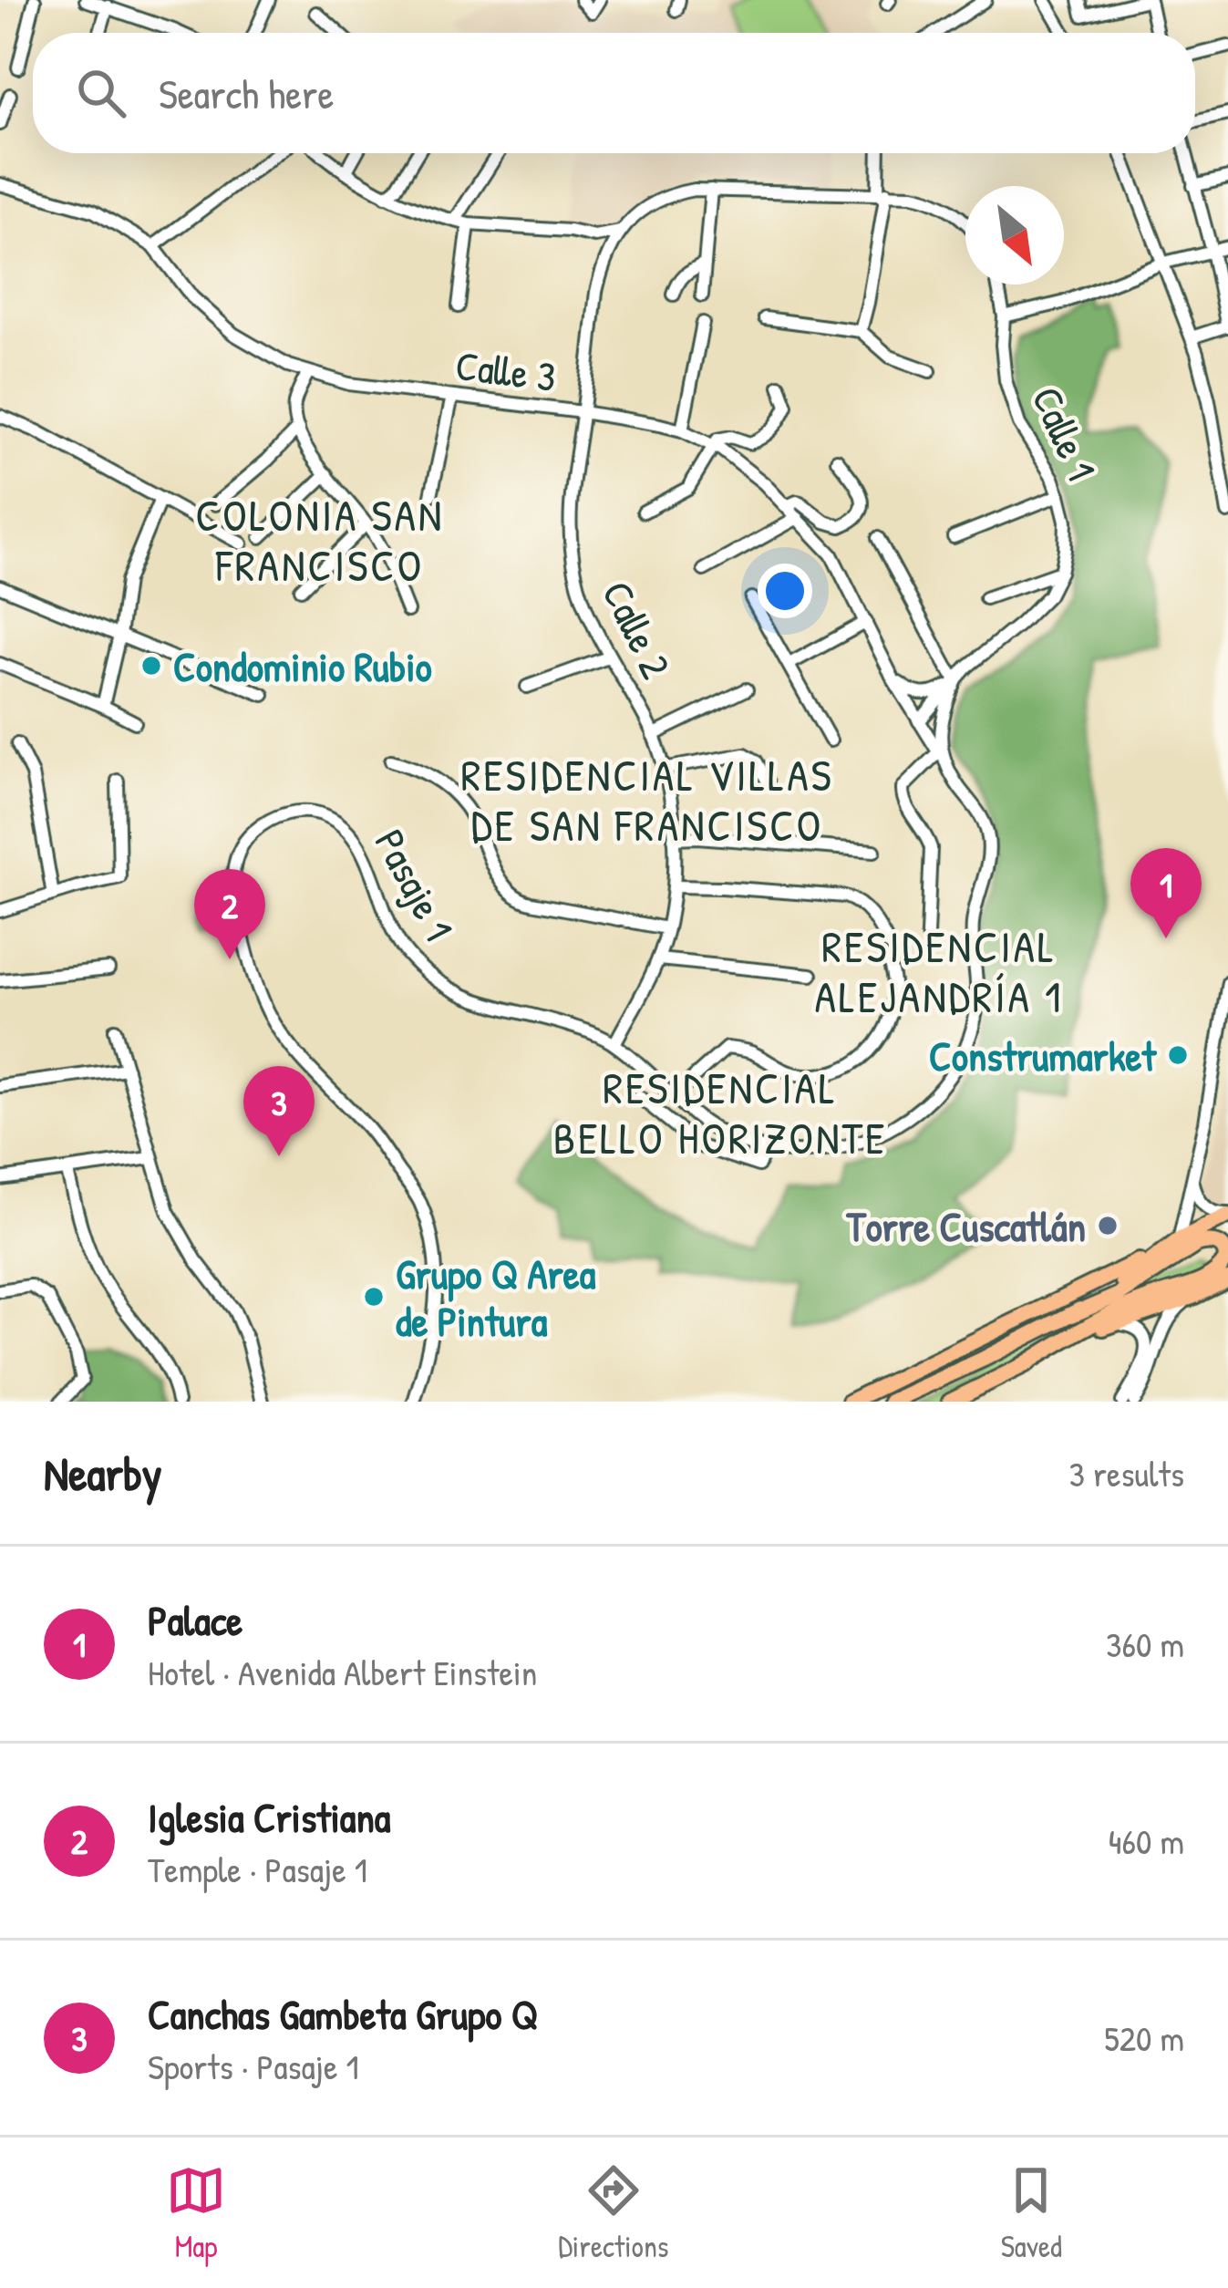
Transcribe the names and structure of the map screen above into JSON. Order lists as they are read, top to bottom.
{
  "streets": {
    "street": [
      "Calle 3",
      "Calle 1",
      "Calle 2",
      "Pasaje 1"
    ]
  },
  "crossings": [
    ["Calle 3", "Calle 2"],
    ["Calle 2", "Pasaje 1"]
  ],
  "districts": [
    "COLONIA SAN FRANCISCO",
    "RESIDENCIAL VILLAS DE SAN FRANCISCO",
    "RESIDENCIAL ALEJANDRÍA 1",
    "RESIDENCIAL BELLO HORIZONTE"
  ],
  "places": [
    "Condominio Rubio",
    "Construmarket",
    "Torre Cuscatlán",
    "Grupo Q Area de Pintura"
  ],
  "north": "bottom right",
  "page": {
    "search": "Search here",
    "pins": ["1", "2", "3"],
    "heading": ["Nearby", "3 results"],
    "list": [
      {
        "mark": "1",
        "name": "Palace",
        "note": "Hotel · Avenida Albert Einstein",
        "value": "360 m"
      },
      {
        "mark": "2",
        "name": "Iglesia Cristiana",
        "note": "Temple · Pasaje 1",
        "value": "460 m"
      },
      {
        "mark": "3",
        "name": "Canchas Gambeta Grupo Q",
        "note": "Sports · Pasaje 1",
        "value": "520 m"
      }
    ],
    "nav": ["Map", "Directions", "Saved"]
  }
}
